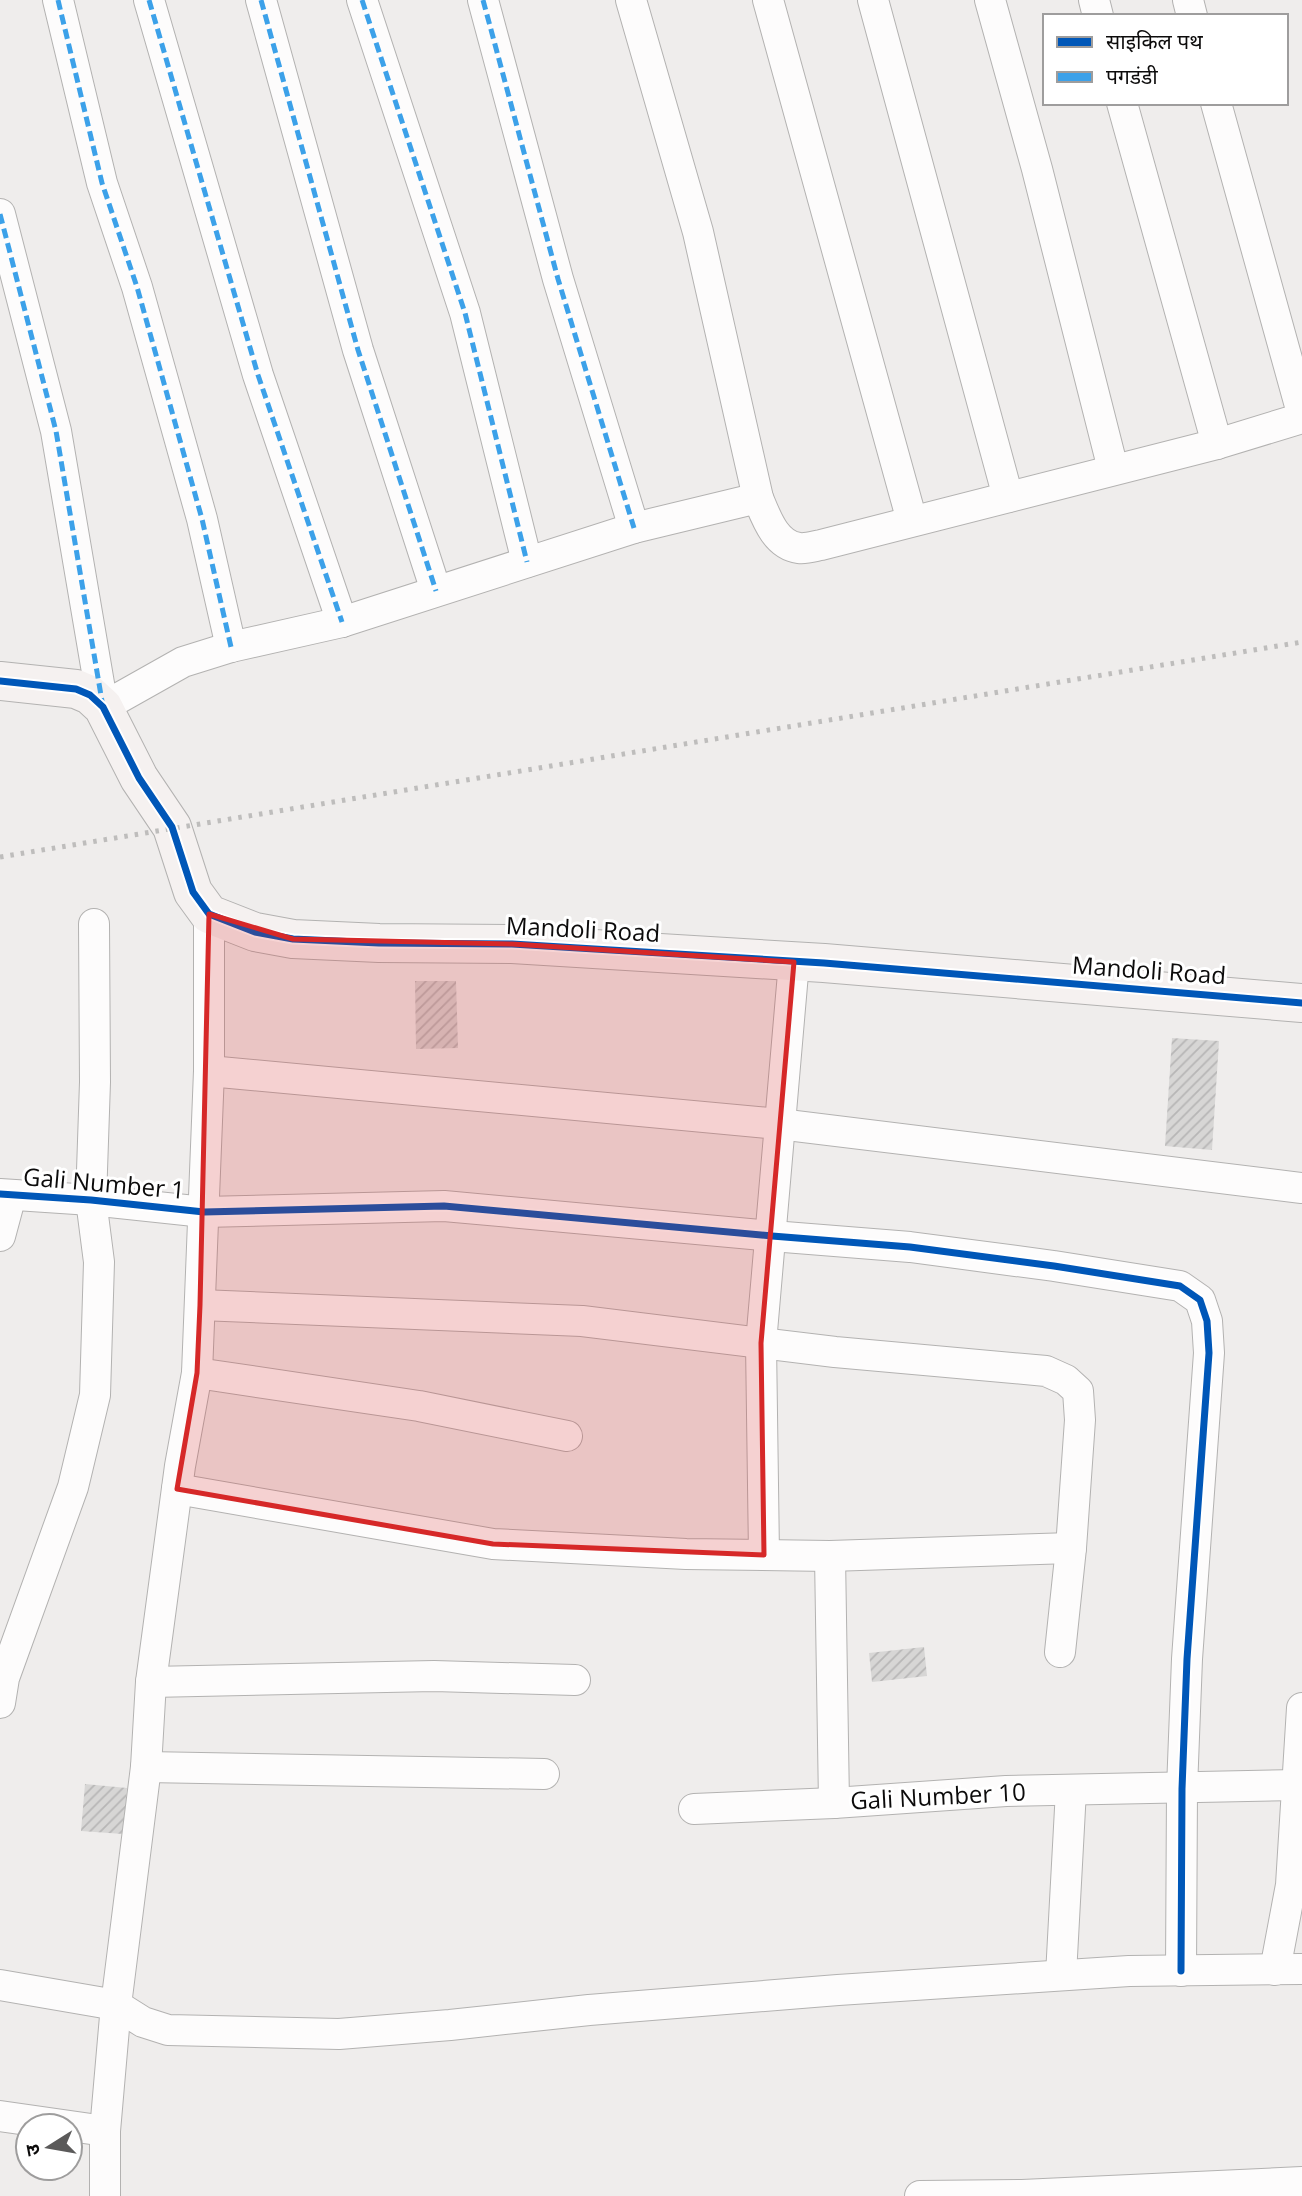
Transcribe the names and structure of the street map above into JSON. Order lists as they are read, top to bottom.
{
  "streets": {
    "street": ["Mandoli Road", "Gali Number 1", "Gali Number 10"]
  },
  "crossings": [
    ["Gali Number 1", "Gali Number 10"]
  ],
  "legend": ["साइकिल पथ", "पगडंडी"],
  "north": "left"
}
